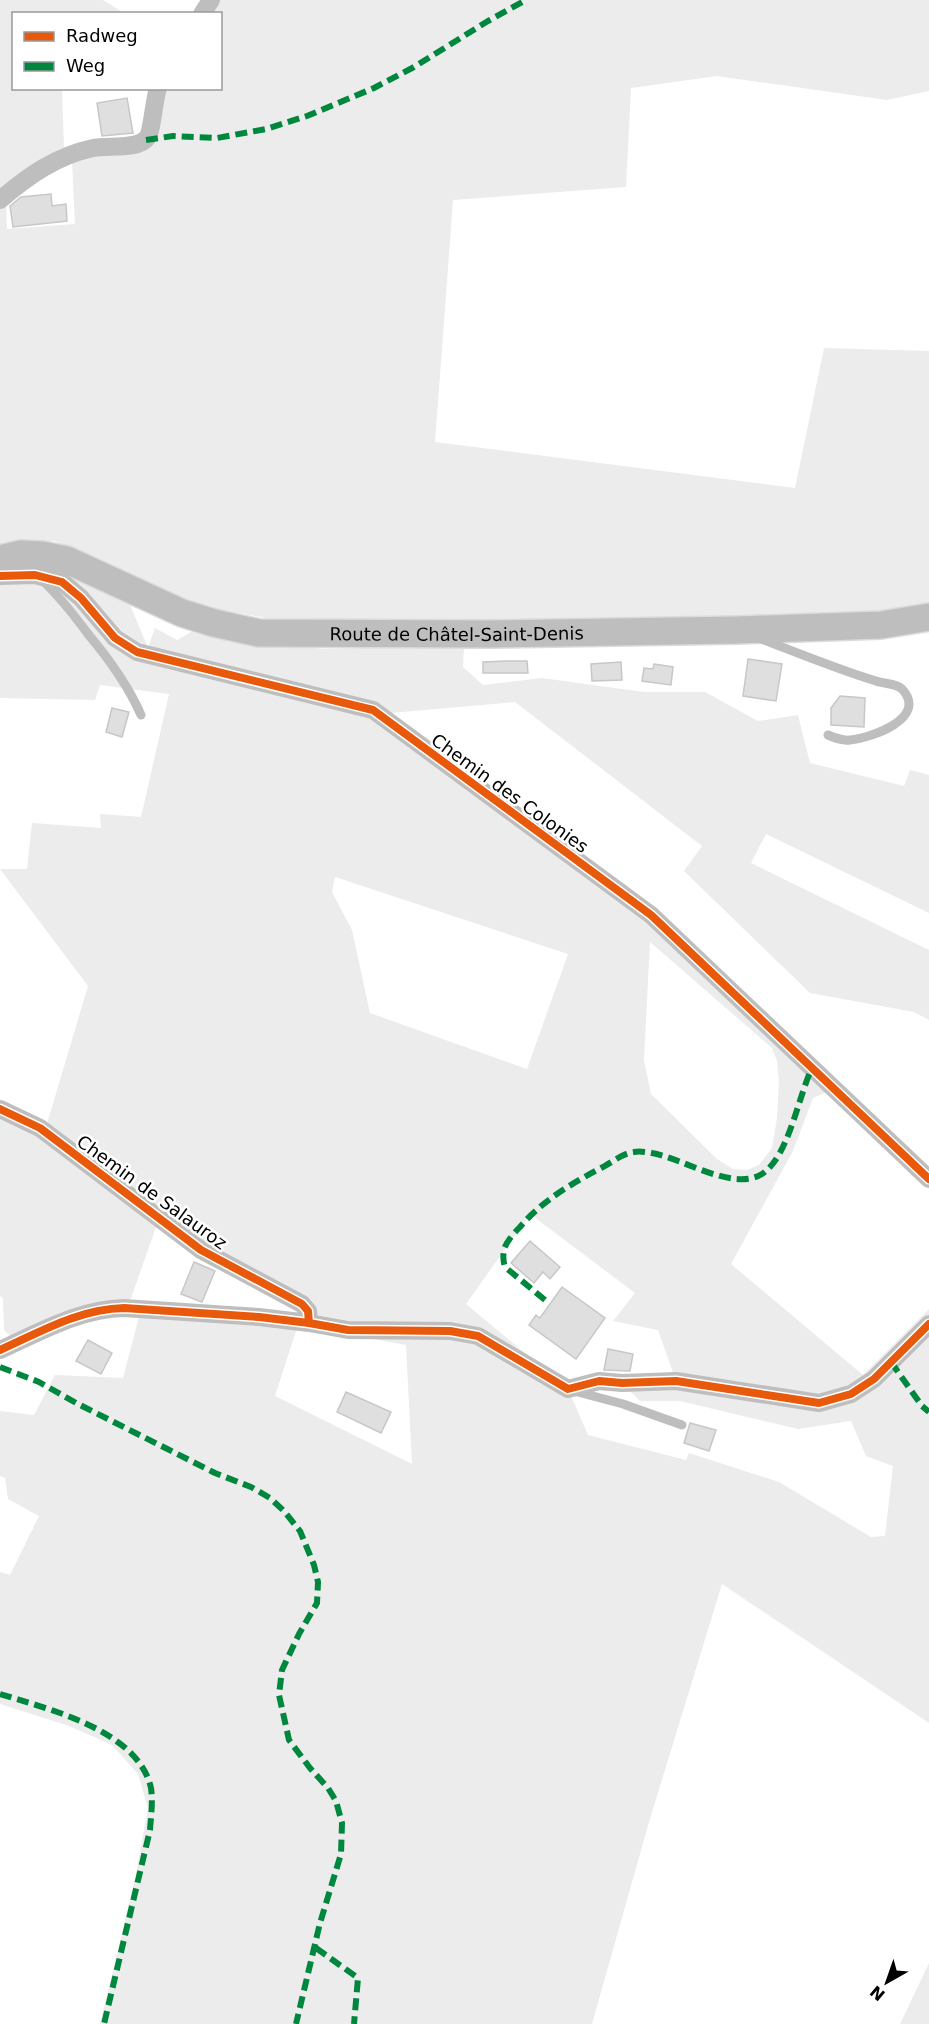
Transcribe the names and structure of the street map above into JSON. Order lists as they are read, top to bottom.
{
  "streets": {
    "main road": ["Route de Châtel-Saint-Denis"],
    "street": ["Chemin des Colonies", "Chemin de Salauroz"]
  },
  "legend": ["Radweg", "Weg"],
  "north": "bottom left"
}
